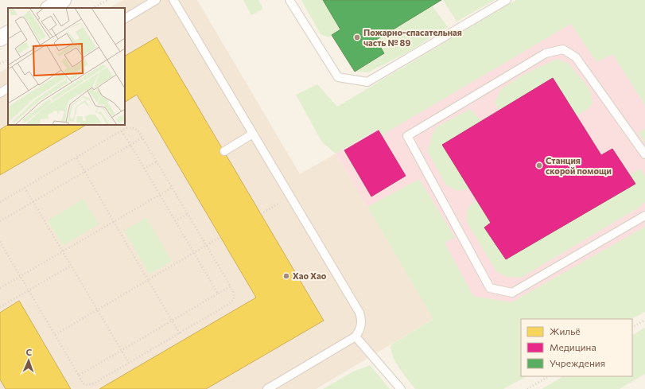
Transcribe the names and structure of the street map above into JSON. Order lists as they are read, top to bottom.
{
  "places": ["Пожарно-спасательная часть № 89", "Станция скорой помощи", "Хао Хао"],
  "legend": ["Жильё", "Медицина", "Учреждения"],
  "north": "top"
}
